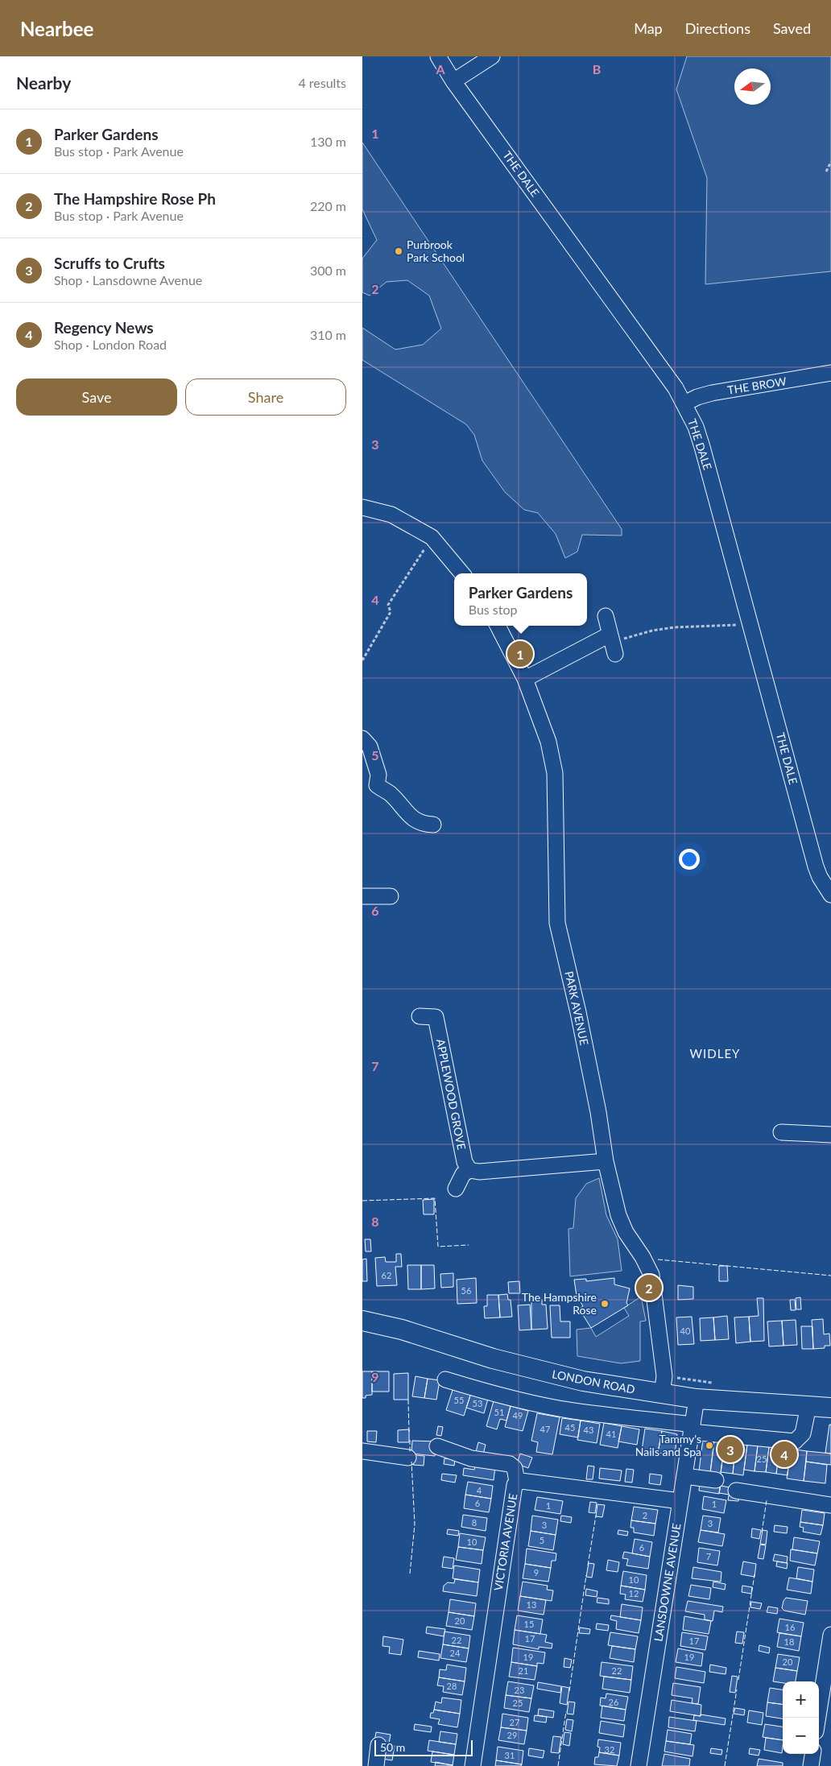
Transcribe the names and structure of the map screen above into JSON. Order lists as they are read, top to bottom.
{
  "streets": {
    "main road": ["LONDON ROAD"],
    "street": [
      "THE DALE",
      "THE BROW",
      "PARK AVENUE",
      "APPLEWOOD GROVE",
      "VICTORIA AVENUE",
      "LANSDOWNE AVENUE"
    ]
  },
  "crossings": [
    ["THE DALE", "THE BROW"],
    ["PARK AVENUE", "LONDON ROAD"],
    ["LONDON ROAD", "LANSDOWNE AVENUE"],
    ["VICTORIA AVENUE", "LANSDOWNE AVENUE"]
  ],
  "districts": ["WIDLEY"],
  "places": ["Purbrook Park School", "The Hampshire Rose", "Tammy's Nails and Spa"],
  "house_numbers": [
    "62",
    "56",
    "40",
    "55",
    "53",
    "51",
    "49",
    "45",
    "47",
    "43",
    "41",
    "25",
    "4",
    "6",
    "1",
    "1",
    "2",
    "8",
    "3",
    "3",
    "5",
    "10",
    "6",
    "7",
    "9",
    "10",
    "12",
    "13",
    "20",
    "15",
    "16",
    "17",
    "22",
    "17",
    "18",
    "24",
    "19",
    "19",
    "20",
    "21",
    "22",
    "28",
    "23",
    "26",
    "25",
    "27",
    "29",
    "32",
    "31"
  ],
  "scale_bar": "50 m",
  "north": "left",
  "page": {
    "header": "Nearbee",
    "nav": ["Map", "Directions", "Saved"],
    "heading": ["Nearby", "4 results"],
    "list": [
      {
        "mark": "1",
        "name": "Parker Gardens",
        "note": "Bus stop · Park Avenue",
        "value": "130 m"
      },
      {
        "mark": "2",
        "name": "The Hampshire Rose Ph",
        "note": "Bus stop · Park Avenue",
        "value": "220 m"
      },
      {
        "mark": "3",
        "name": "Scruffs to Crufts",
        "note": "Shop · Lansdowne Avenue",
        "value": "300 m"
      },
      {
        "mark": "4",
        "name": "Regency News",
        "note": "Shop · London Road",
        "value": "310 m"
      }
    ],
    "buttons": ["Save", "Share"],
    "popup": ["Parker Gardens", "Bus stop"],
    "pins": [
      "1",
      "2",
      "3",
      "4"
    ],
    "map_buttons": ["+", "−"],
    "scale": "50 m"
  },
  "grid": {
    "columns": ["A", "B"],
    "rows": [
      "1",
      "2",
      "3",
      "4",
      "5",
      "6",
      "7",
      "8",
      "9"
    ]
  }
}
